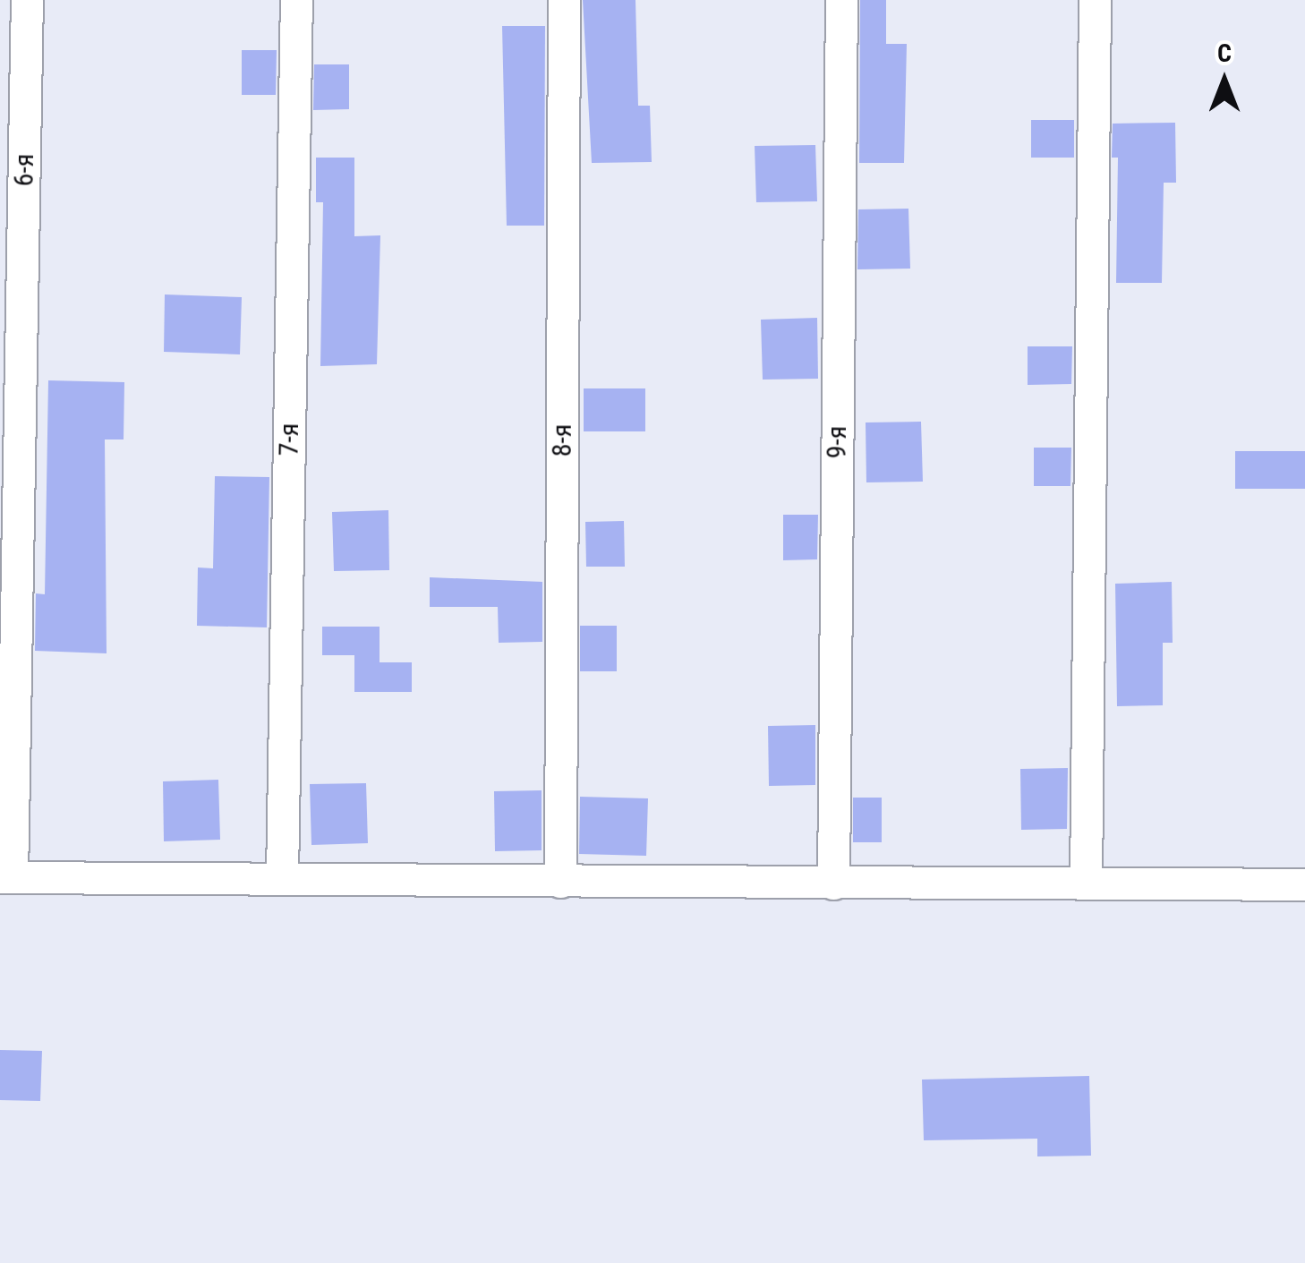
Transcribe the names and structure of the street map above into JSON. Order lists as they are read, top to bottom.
{
  "streets": {
    "street": [
      "6-я",
      "7-я",
      "8-я",
      "9-я"
    ]
  },
  "north": "top"
}
